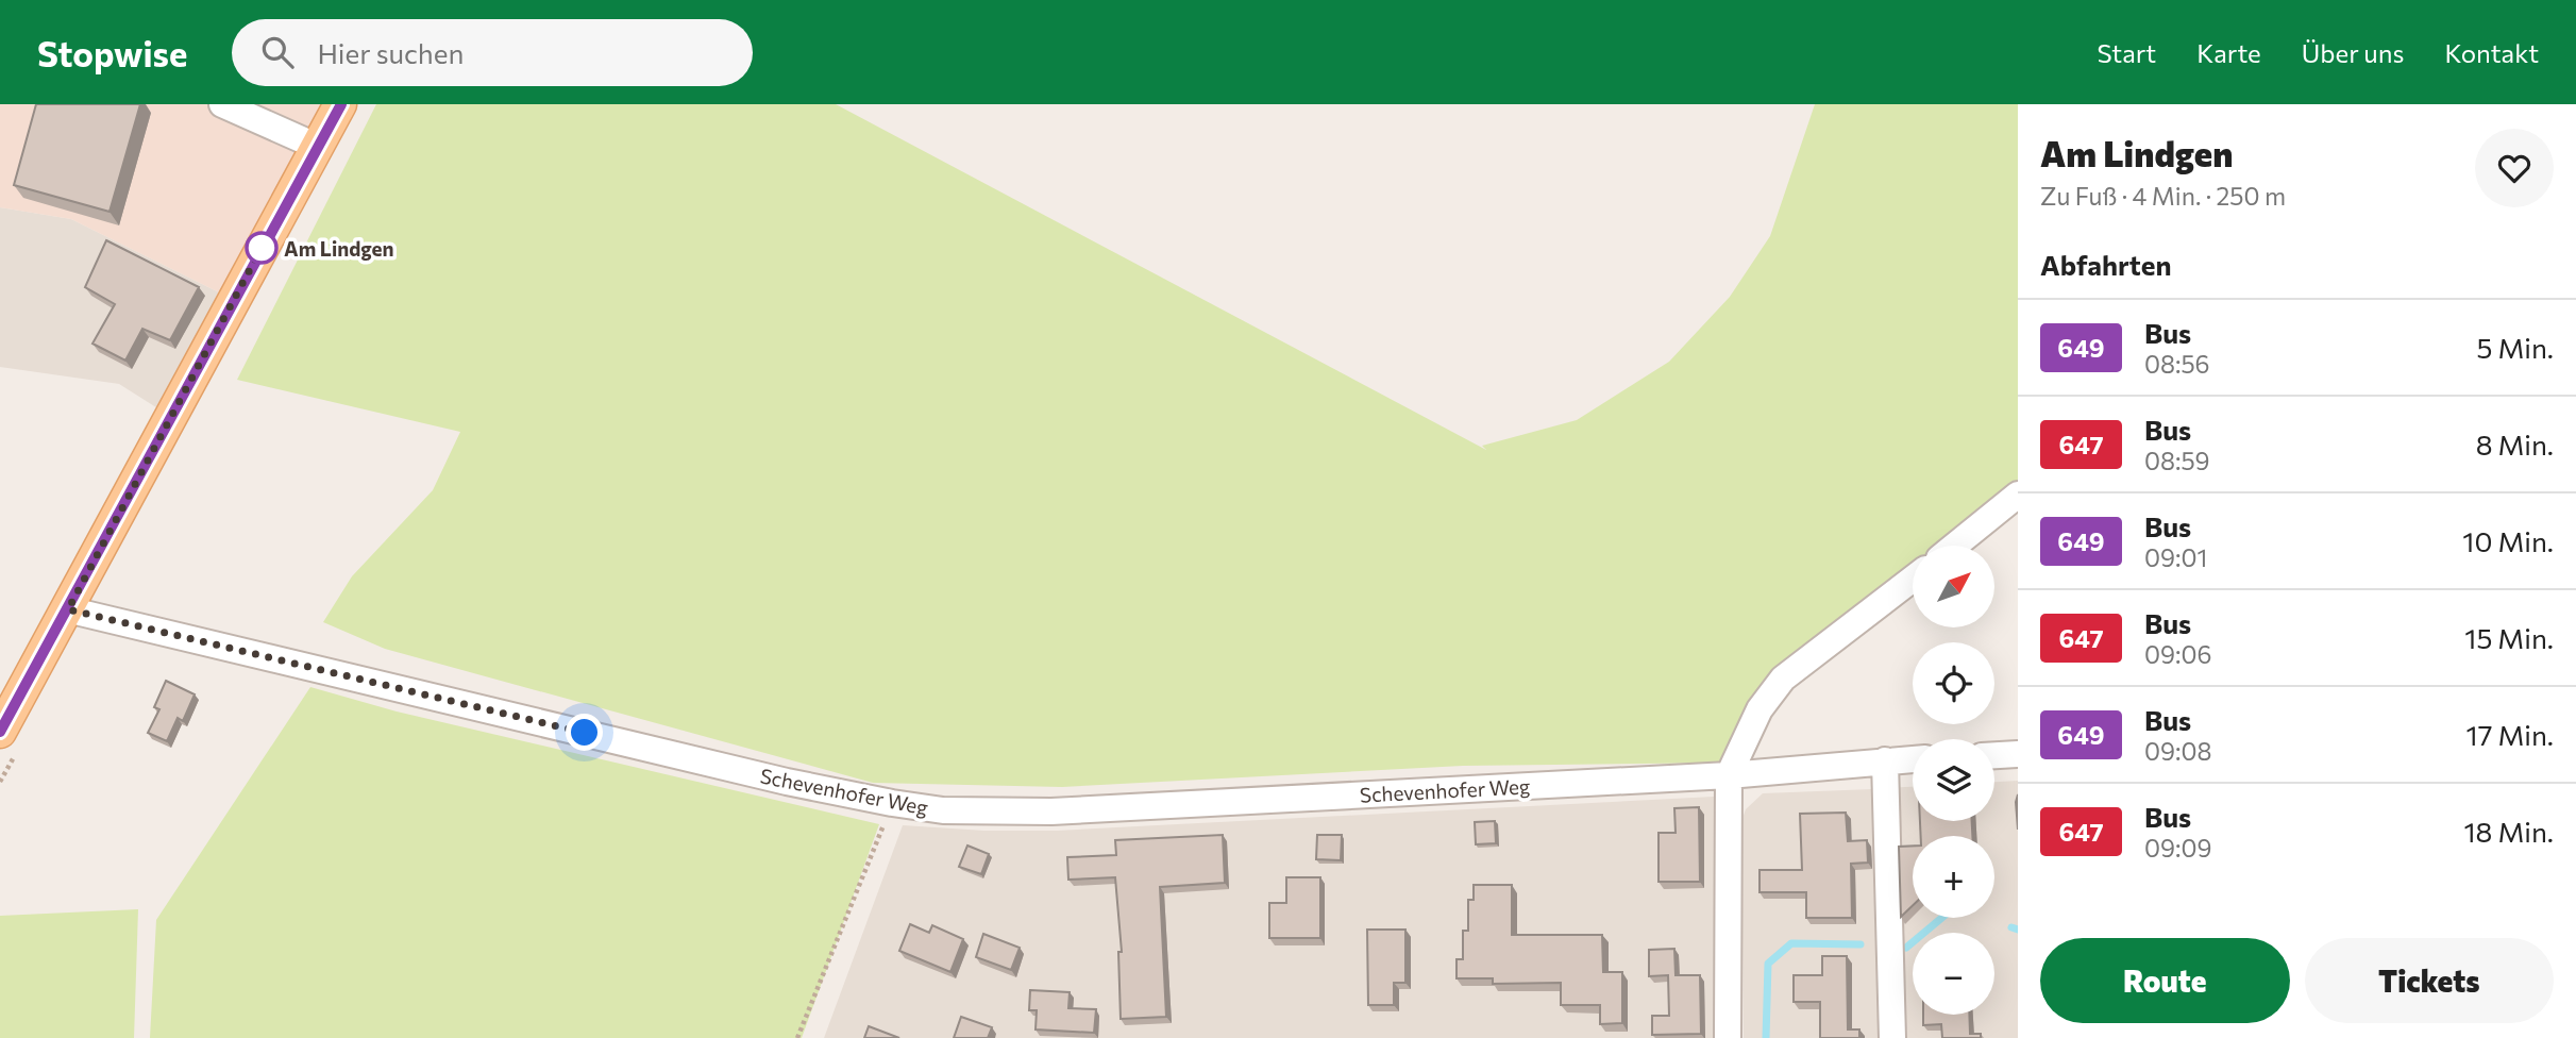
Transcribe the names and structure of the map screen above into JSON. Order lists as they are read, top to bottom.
{
  "streets": {
    "street": ["Schevenhofer Weg"]
  },
  "places": ["Am Lindgen"],
  "lines": ["bus line 649"],
  "north": "top right",
  "page": {
    "header": "Stopwise",
    "search": "Hier suchen",
    "nav": [
      "Start",
      "Karte",
      "Über uns",
      "Kontakt"
    ],
    "heading": [
      ["Am Lindgen", "Zu Fuß · 4 Min. · 250 m"],
      "Abfahrten"
    ],
    "list": [
      {
        "mark": "649",
        "name": "Bus",
        "note": "08:56",
        "value": "5 Min."
      },
      {
        "mark": "647",
        "name": "Bus",
        "note": "08:59",
        "value": "8 Min."
      },
      {
        "mark": "649",
        "name": "Bus",
        "note": "09:01",
        "value": "10 Min."
      },
      {
        "mark": "647",
        "name": "Bus",
        "note": "09:06",
        "value": "15 Min."
      },
      {
        "mark": "649",
        "name": "Bus",
        "note": "09:08",
        "value": "17 Min."
      },
      {
        "mark": "647",
        "name": "Bus",
        "note": "09:09",
        "value": "18 Min."
      }
    ],
    "map_buttons": ["+", "−"],
    "buttons": ["Route", "Tickets"]
  }
}
